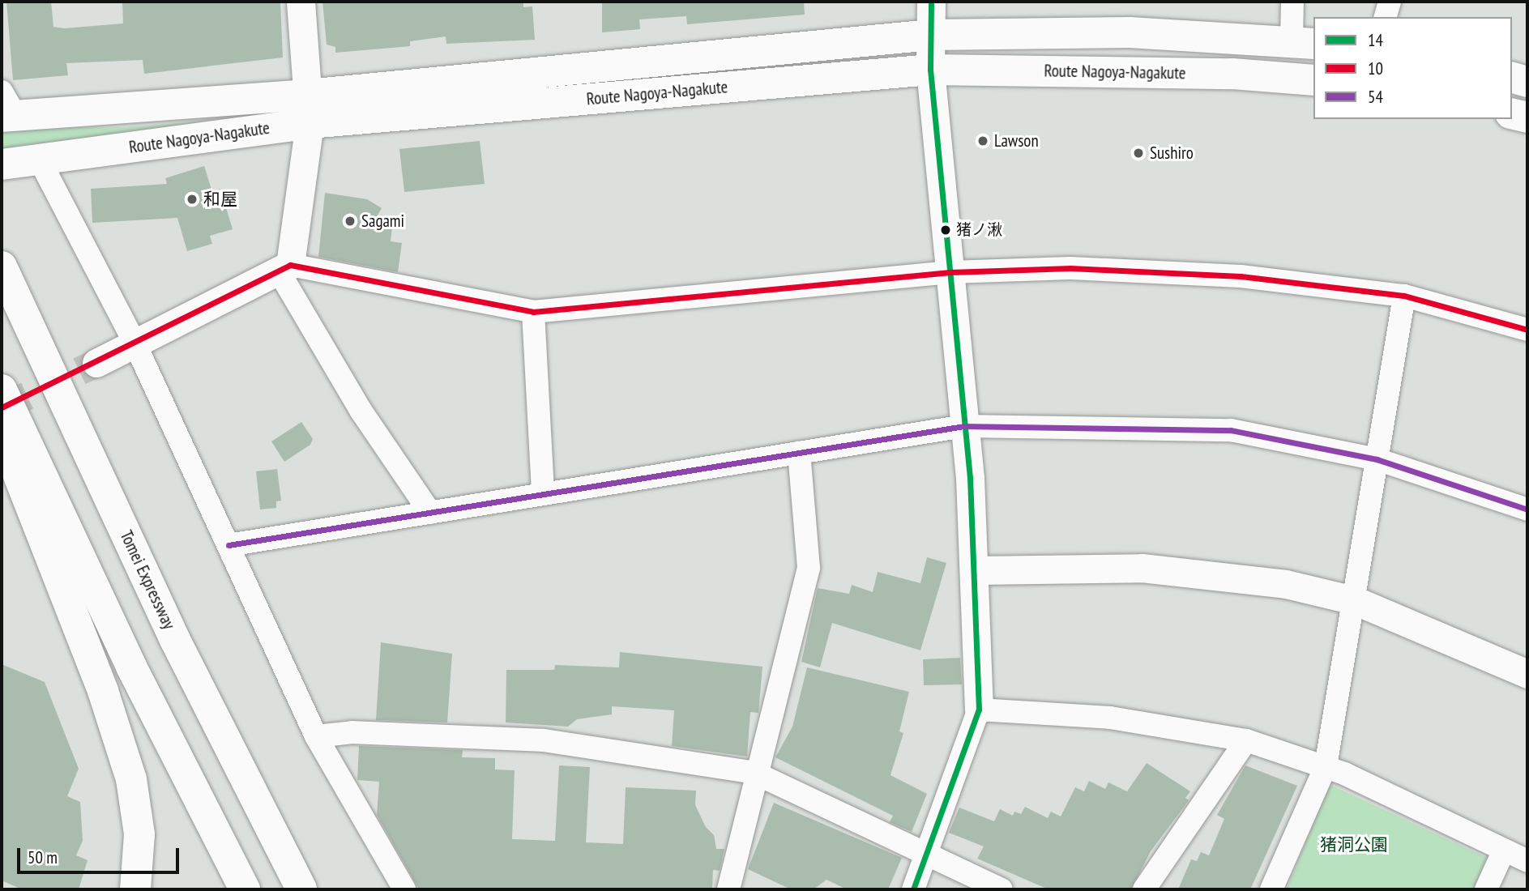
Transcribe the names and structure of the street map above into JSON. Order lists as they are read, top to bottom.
{
  "streets": {
    "main road": ["Route Nagoya-Nagakute", "Tomei Expressway"]
  },
  "parks": ["猪洞公園"],
  "places": [
    "Lawson",
    "Sushiro",
    "和屋",
    "Sagami",
    "猪ノ湫"
  ],
  "lines": ["transit line 14", "transit line 10", "transit line 54"],
  "legend": ["14", "10", "54"],
  "scale_bar": "50 m"
}
